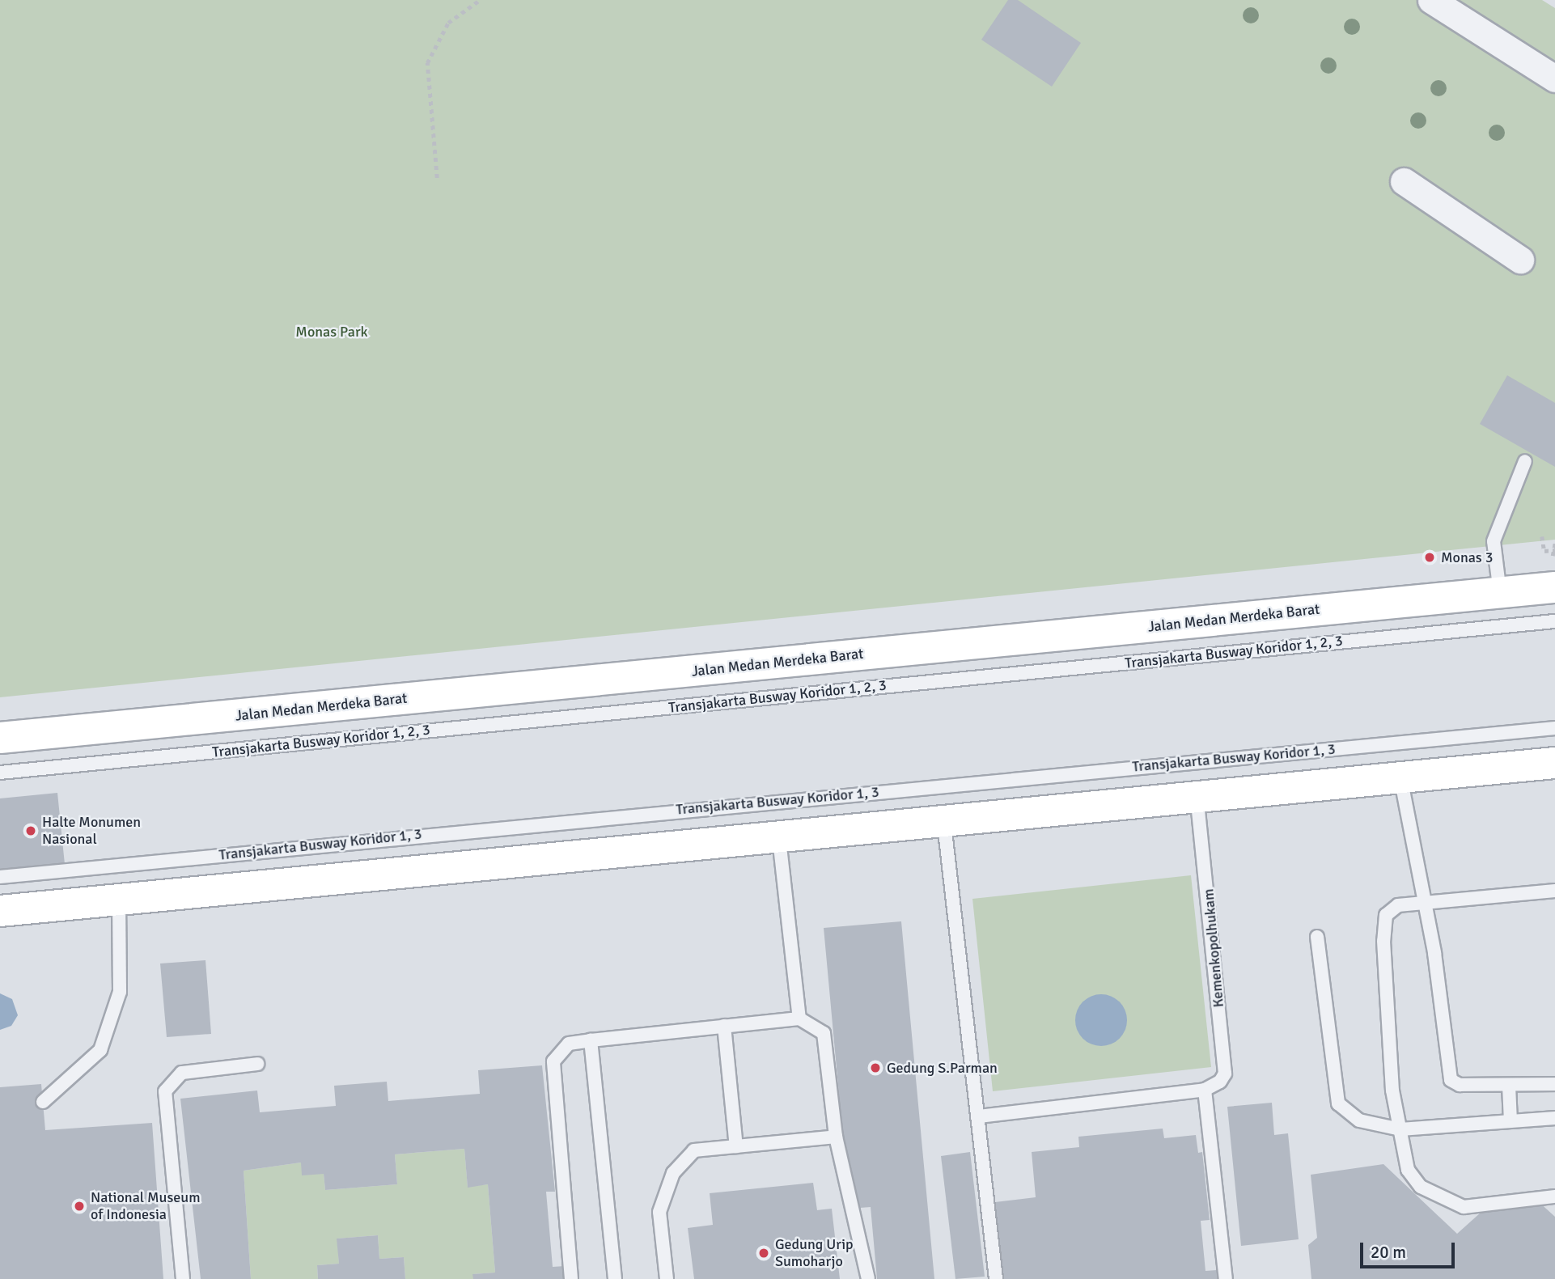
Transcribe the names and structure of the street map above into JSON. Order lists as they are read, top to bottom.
{
  "streets": {
    "main road": ["Jalan Medan Merdeka Barat"],
    "lane": ["Transjakarta Busway Koridor 1, 2, 3", "Transjakarta Busway Koridor 1, 3", "Kemenkopolhukam"]
  },
  "parks": ["Monas Park"],
  "places": [
    "Monas 3",
    "Halte Monumen Nasional",
    "Gedung S.Parman",
    "National Museum of Indonesia",
    "Gedung Urip Sumoharjo"
  ],
  "scale_bar": "20 m"
}
